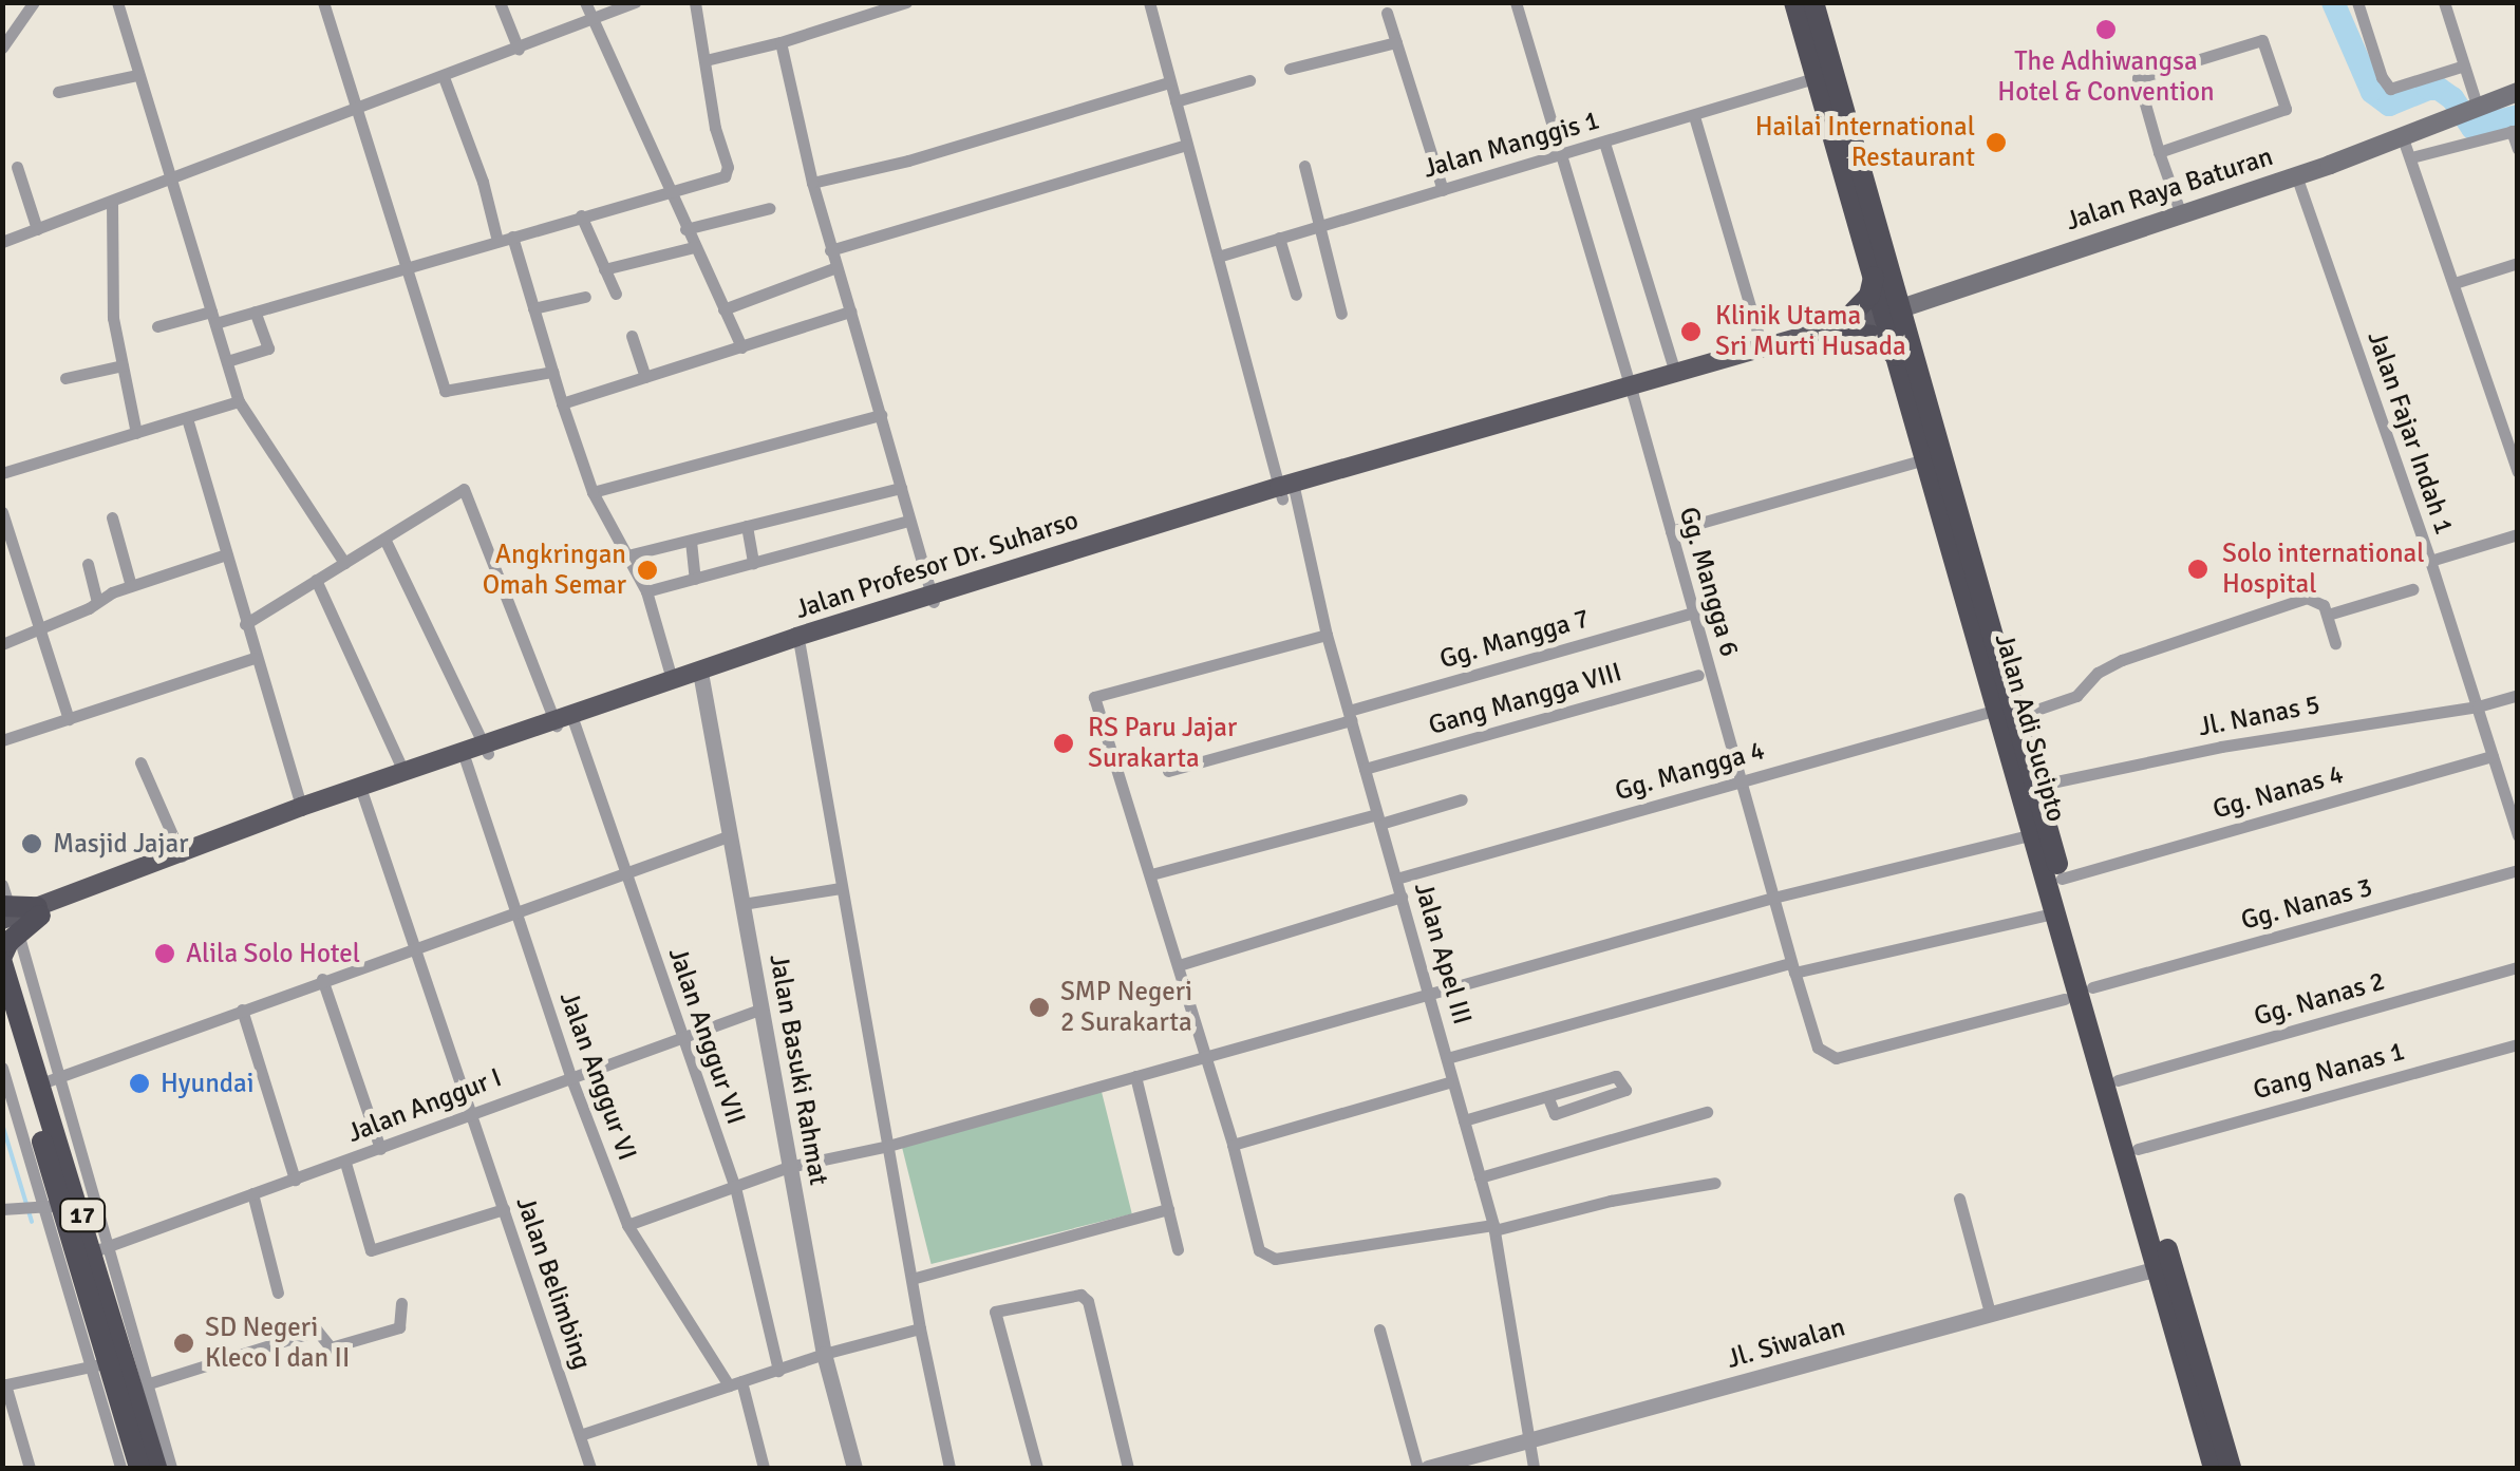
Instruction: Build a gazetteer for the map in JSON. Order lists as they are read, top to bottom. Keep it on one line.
{"streets":{"highway":["Jalan Adi Sucipto","17"],"main road":["Jalan Raya Baturan","Jalan Profesor Dr. Suharso"],"street":["Jalan Manggis 1","Jalan Fajar Indah 1","Gg. Mangga 6","Gg. Mangga 7","Gang Mangga VIII","Jl. Nanas 5","Gg. Mangga 4","Gg. Nanas 4","Gg. Nanas 3","Jalan Apel III","Gg. Nanas 2","Jalan Anggur VII","Jalan Basuki Rahmat","Gang Nanas 1","Jalan Anggur VI","Jalan Anggur I","Jalan Belimbing","Jl. Siwalan"]},"crossings":[["Jalan Manggis 1","Gg. Mangga 6"],["Jalan Manggis 1","Jalan Adi Sucipto"],["Jalan Manggis 1","Jalan Apel III"],["Jalan Raya Baturan","Jalan Fajar Indah 1"],["Jalan Raya Baturan","Jalan Profesor Dr. Suharso"],["Jalan Raya Baturan","Jalan Adi Sucipto"],["Jalan Fajar Indah 1","Jl. Nanas 5"],["Jalan Fajar Indah 1","Gg. Nanas 4"],["Jalan Profesor Dr. Suharso","Gg. Mangga 6"],["Jalan Profesor Dr. Suharso","Jalan Adi Sucipto"],["Jalan Profesor Dr. Suharso","Jalan Apel III"],["Jalan Profesor Dr. Suharso","Jalan Anggur VII"],["Jalan Profesor Dr. Suharso","Jalan Basuki Rahmat"],["Jalan Profesor Dr. Suharso","Jalan Anggur VI"],["Jalan Profesor Dr. Suharso","Jalan Belimbing"],["Gg. Mangga 6","Gg. Mangga 7"],["Gg. Mangga 6","Gg. Mangga 4"],["Gg. Mangga 7","Jalan Apel III"],["Gang Mangga VIII","Jalan Apel III"],["Jl. Nanas 5","Jalan Adi Sucipto"],["Jalan Adi Sucipto","Gg. Mangga 4"],["Jalan Adi Sucipto","Gg. Nanas 4"],["Jalan Adi Sucipto","Gg. Nanas 3"],["Jalan Adi Sucipto","Gg. Nanas 2"],["Jalan Adi Sucipto","Gang Nanas 1"],["Jalan Adi Sucipto","Jl. Siwalan"],["Gg. Mangga 4","Jalan Apel III"],["Jalan Apel III","Jl. Siwalan"],["Jalan Anggur VII","Jalan Anggur I"],["Jalan Basuki Rahmat","Jalan Anggur I"],["Jalan Anggur VI","Jalan Anggur I"],["Jalan Anggur I","17"],["Jalan Anggur I","Jalan Belimbing"]],"places":["The Adhiwangsa Hotel & Convention","Hailai International Restaurant","Klinik Utama Sri Murti Husada","Solo international Hospital","Angkringan Omah Semar","RS Paru Jajar Surakarta","Masjid Jajar","Alila Solo Hotel","SMP Negeri 2 Surakarta","Hyundai","SD Negeri Kleco I dan II"]}
